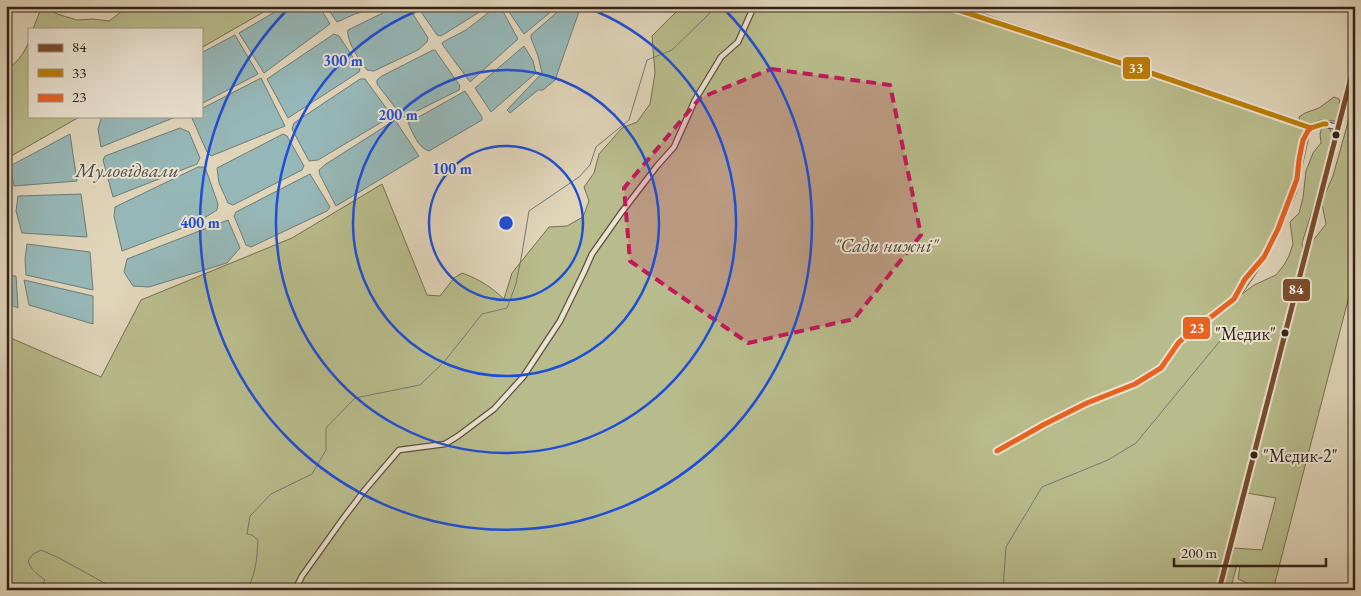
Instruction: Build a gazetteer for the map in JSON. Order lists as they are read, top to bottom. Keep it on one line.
{"water":["Муловідвали"],"parks":["\"Сади нижні\""],"places":["\"Медик\"","\"Медик-2\""],"lines":["transit line 33","transit line 84","transit line 23"],"legend":["84","33","23"],"scale_bar":"200 m","rings":["300 m","200 m","100 m","400 m"]}
